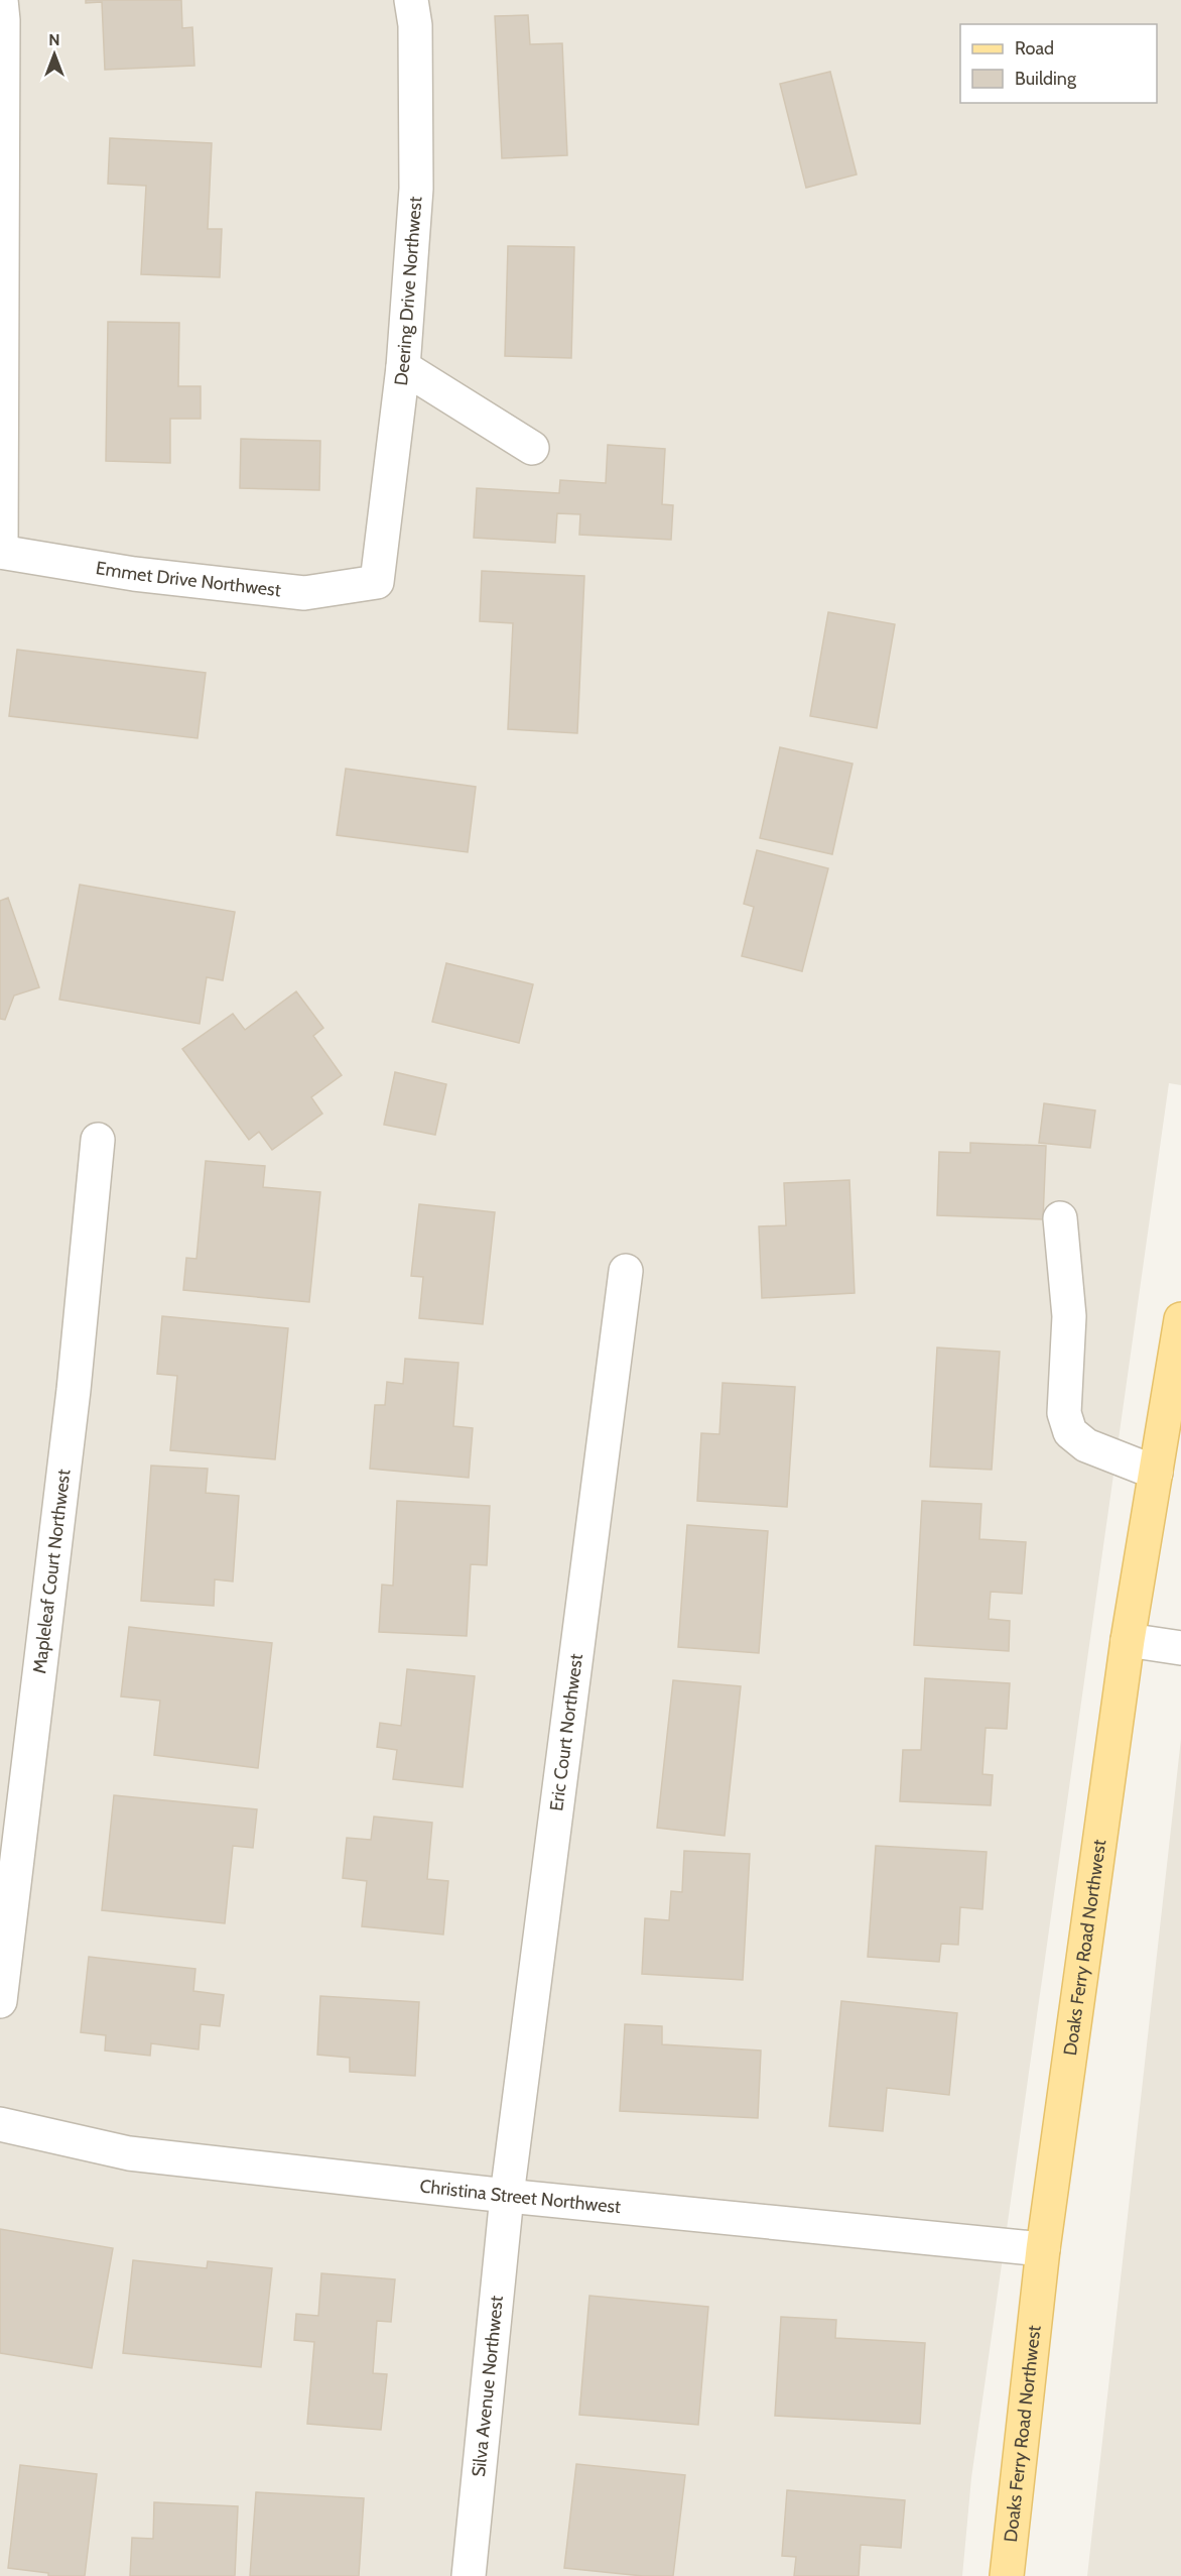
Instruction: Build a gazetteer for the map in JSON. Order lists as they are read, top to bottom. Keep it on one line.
{"streets":{"main road":["Doaks Ferry Road Northwest"],"street":["Deering Drive Northwest","Emmet Drive Northwest","Mapleleaf Court Northwest","Eric Court Northwest","Christina Street Northwest","Silva Avenue Northwest"]},"crossings":[["Deering Drive Northwest","Emmet Drive Northwest"],["Eric Court Northwest","Christina Street Northwest"],["Eric Court Northwest","Silva Avenue Northwest"],["Doaks Ferry Road Northwest","Christina Street Northwest"],["Christina Street Northwest","Silva Avenue Northwest"]],"legend":["Road","Building"],"north":"top"}
